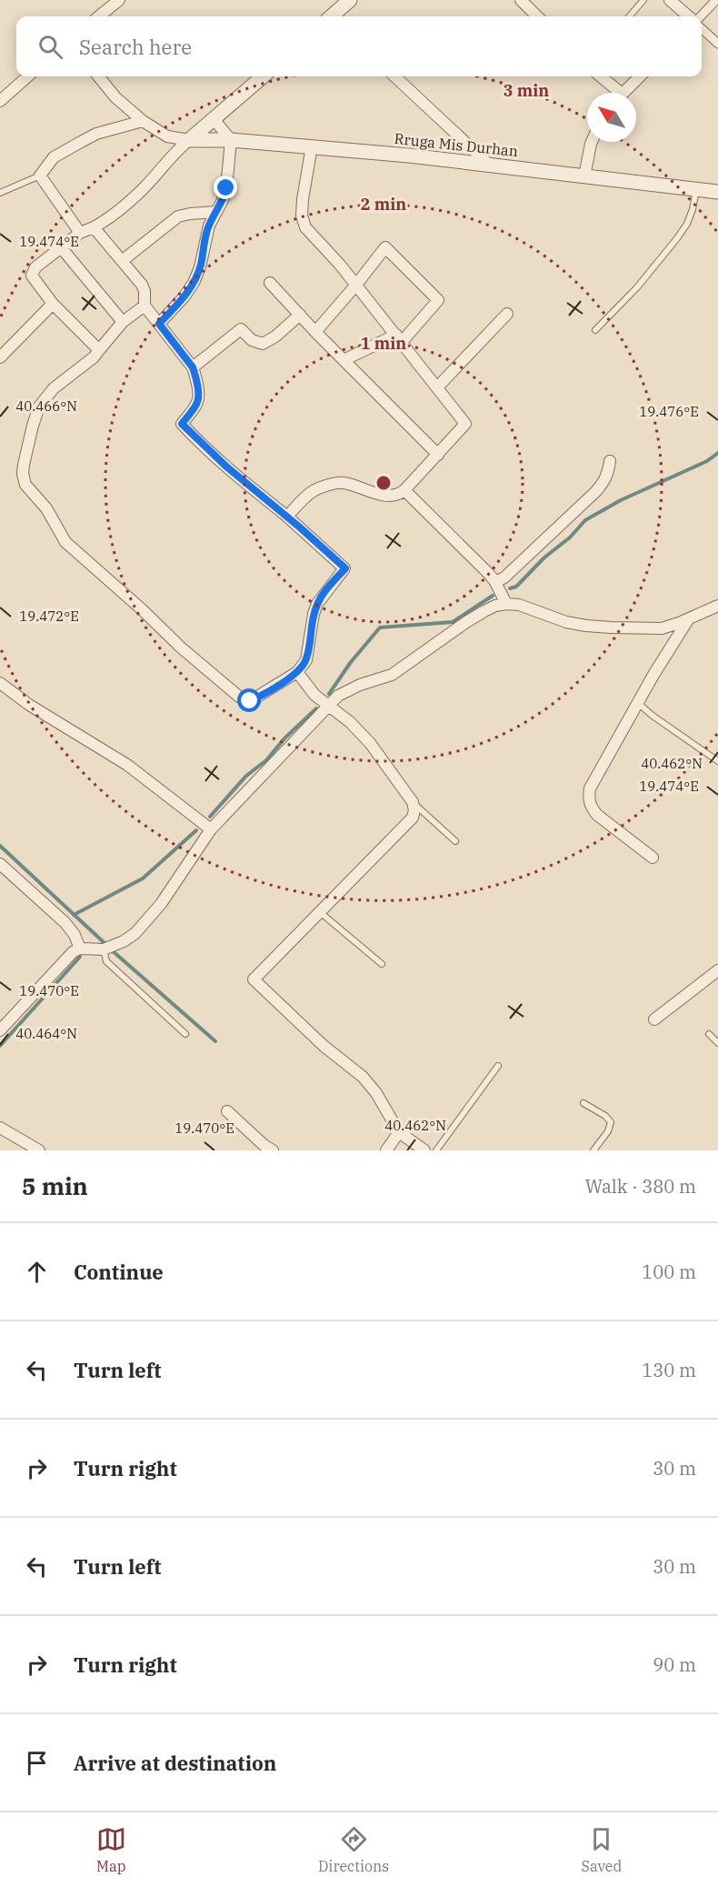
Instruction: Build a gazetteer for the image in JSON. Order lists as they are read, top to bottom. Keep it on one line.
{"streets":{"street":["Rruga Mis Durhan"]},"north":"top left","page":{"search":"Search here","heading":["5 min","Walk · 380 m"],"list":[["Continue","100 m"],["Turn left","130 m"],["Turn right","30 m"],["Turn left","30 m"],["Turn right","90 m"],"Arrive at destination"],"nav":["Map","Directions","Saved"]},"coordinates":["19.474°E","40.466°N","19.476°E","19.472°E","40.462°N","19.470°E","40.464°N"],"rings":["3 min","2 min","1 min"]}
